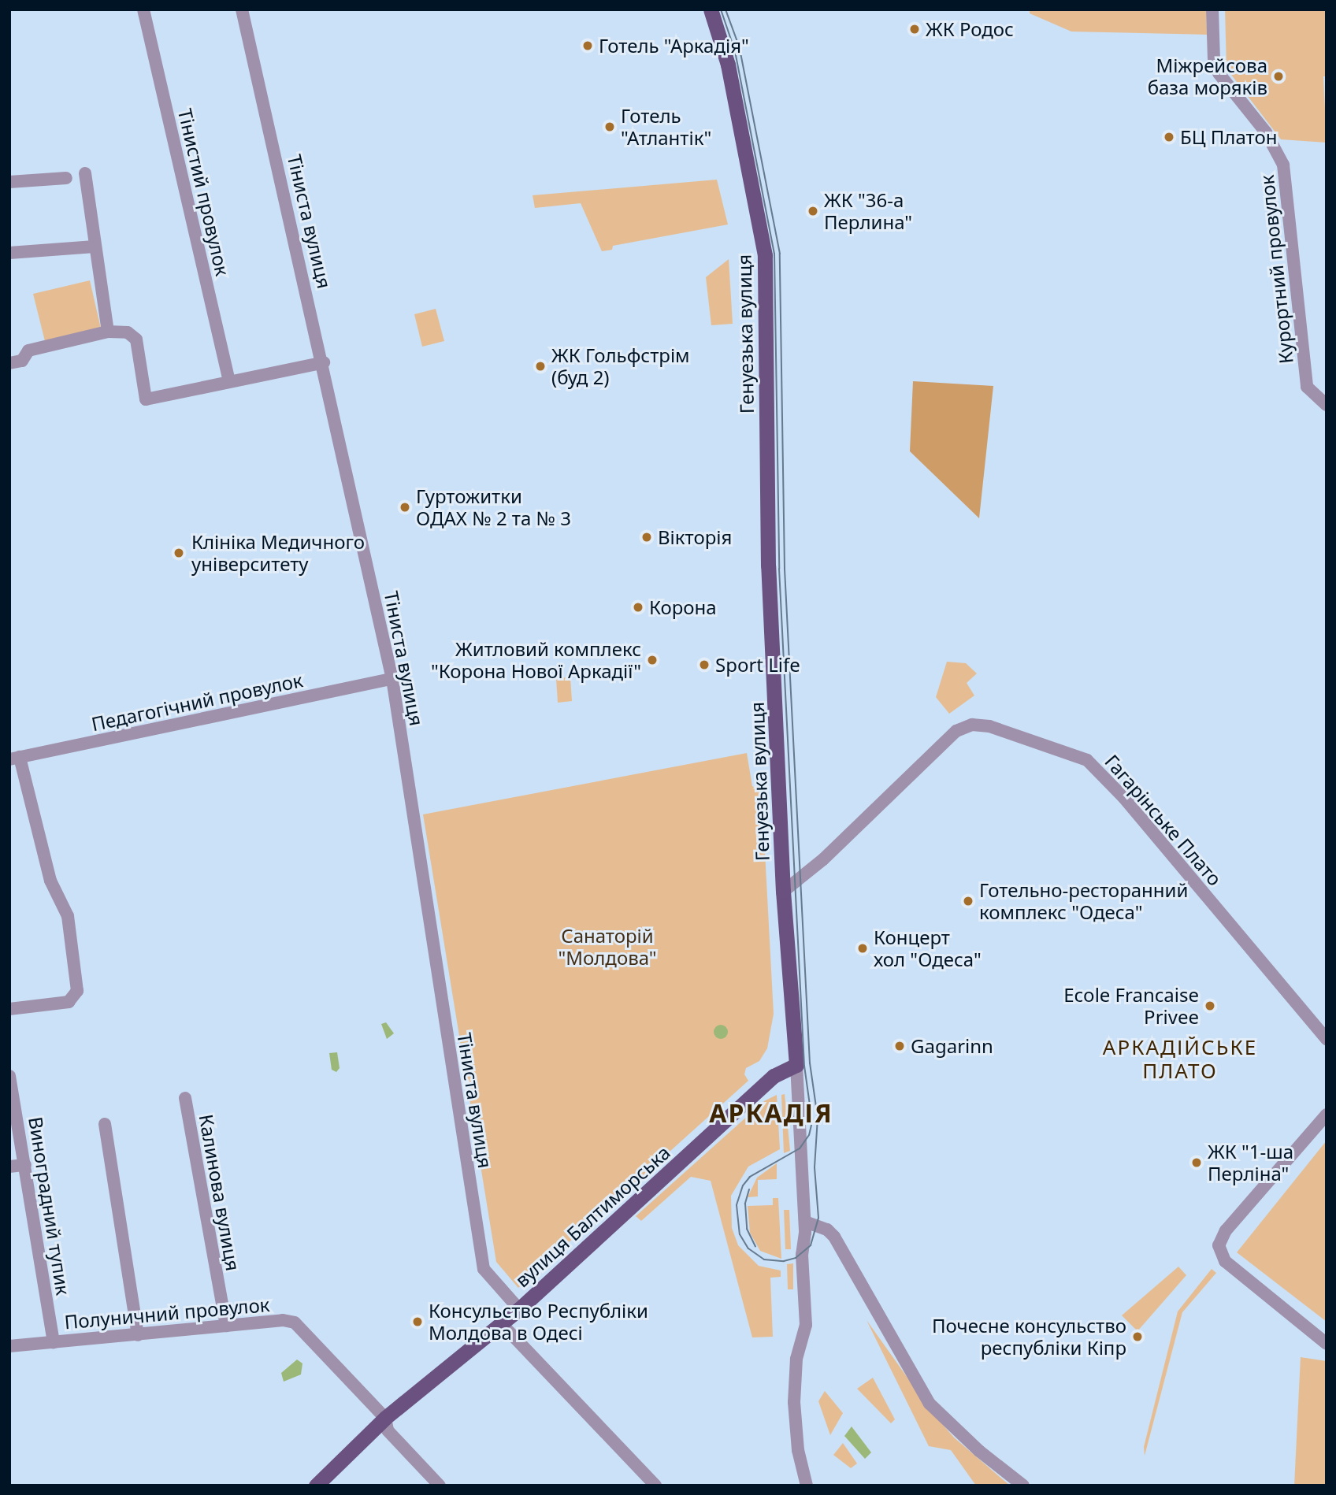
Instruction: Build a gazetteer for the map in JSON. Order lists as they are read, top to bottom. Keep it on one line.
{"streets":{"main road":["Генуезька вулиця","вулиця Балтиморська"],"street":["Тінистий провулок","Тіниста вулиця","Курортний провулок","Педагогічний провулок","Гагарінське Плато","Калинова вулиця","Виноградний тупик","Полуничний провулок"]},"crossings":[["Тіниста вулиця","Педагогічний провулок"],["Тіниста вулиця","вулиця Балтиморська"],["Генуезька вулиця","Гагарінське Плато"],["Генуезька вулиця","вулиця Балтиморська"],["Калинова вулиця","Полуничний провулок"],["Виноградний тупик","Полуничний провулок"],["вулиця Балтиморська","Полуничний провулок"]],"districts":["АРКАДІЙСЬКЕ ПЛАТО","АРКАДІЯ"],"parks":["Санаторій \"Молдова\""],"places":["ЖК Родос","Готель \"Аркадія\"","Міжрейсова база моряків","Готель \"Атлантік\"","БЦ Платон","ЖК \"36-а Перлина\"","ЖК Гольфстрім (буд 2)","Гуртожитки ОДАХ № 2 та № 3","Вікторія","Клініка Медичного університету","Корона","Житловий комплекс \"Корона Нової Аркадії\"","Sport Life","Готельно-ресторанний комплекс \"Одеса\"","Концерт хол \"Одеса\"","Ecole Francaise Privee","Gagarinn","ЖК \"1-ша Перліна\"","Консульство Республіки Молдова в Одесі","Почесне консульство республіки Кіпр"]}
